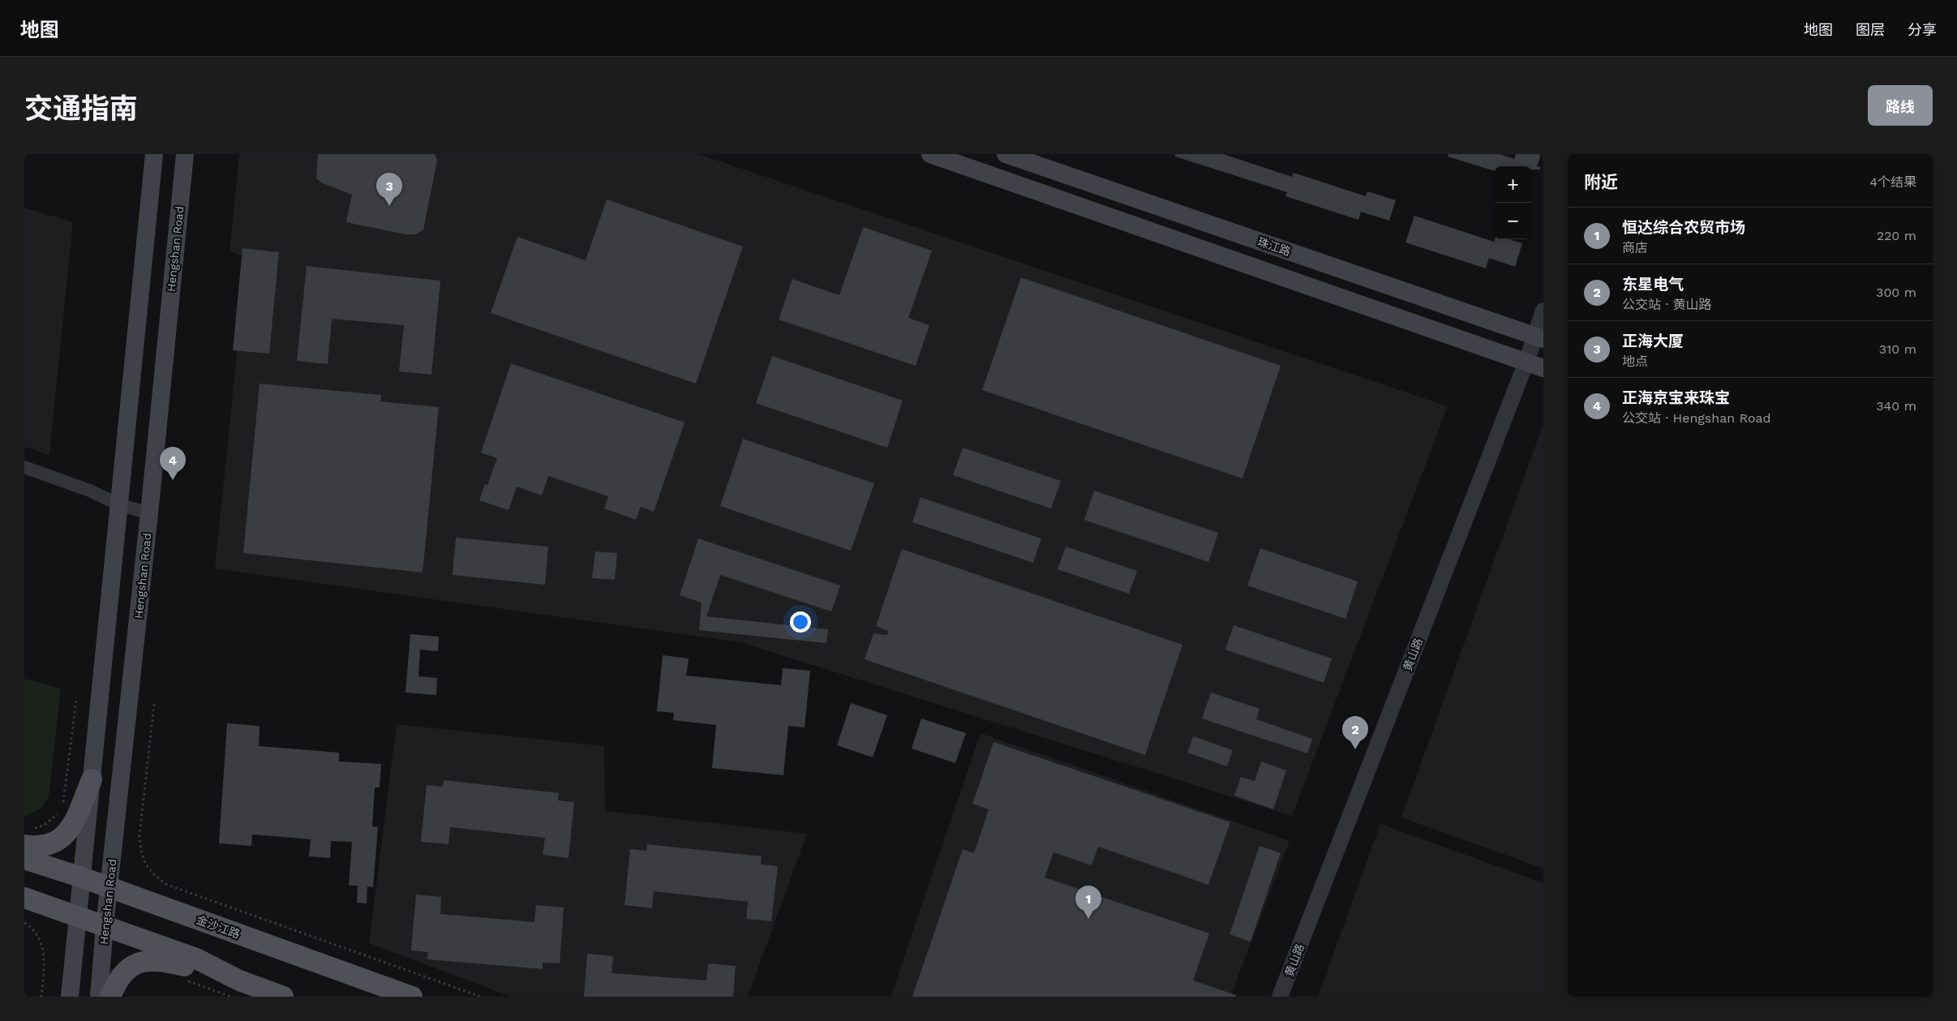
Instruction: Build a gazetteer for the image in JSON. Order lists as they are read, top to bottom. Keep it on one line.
{"streets":{"main road":["珠江路","Hengshan Road","金沙江路"],"street":["黄山路"]},"crossings":[["珠江路","黄山路"],["Hengshan Road","金沙江路"]],"page":{"header":"地图","nav":["地图","图层","分享"],"title":"交通指南","buttons":"路线","heading":["附近","4个结果"],"map_buttons":["+","−"],"pins":["3","4","2","1"],"list":[{"mark":"1","name":"恒达综合农贸市场","note":"商店","value":"220 m"},{"mark":"2","name":"东星电气","note":"公交站 · 黄山路","value":"300 m"},{"mark":"3","name":"正海大厦","note":"地点","value":"310 m"},{"mark":"4","name":"正海京宝来珠宝","note":"公交站 · Hengshan Road","value":"340 m"}]}}
